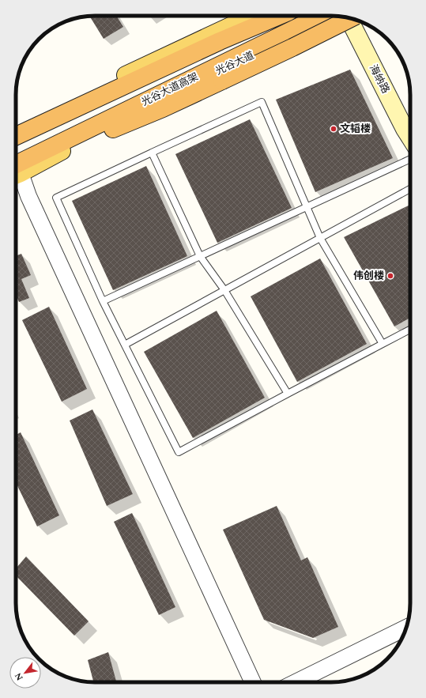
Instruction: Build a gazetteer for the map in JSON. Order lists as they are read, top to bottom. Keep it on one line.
{"streets":{"highway":["光谷大道高架"],"main road":["光谷大道","海纳路"]},"places":["文韬楼","伟创楼"],"north":"bottom left"}
